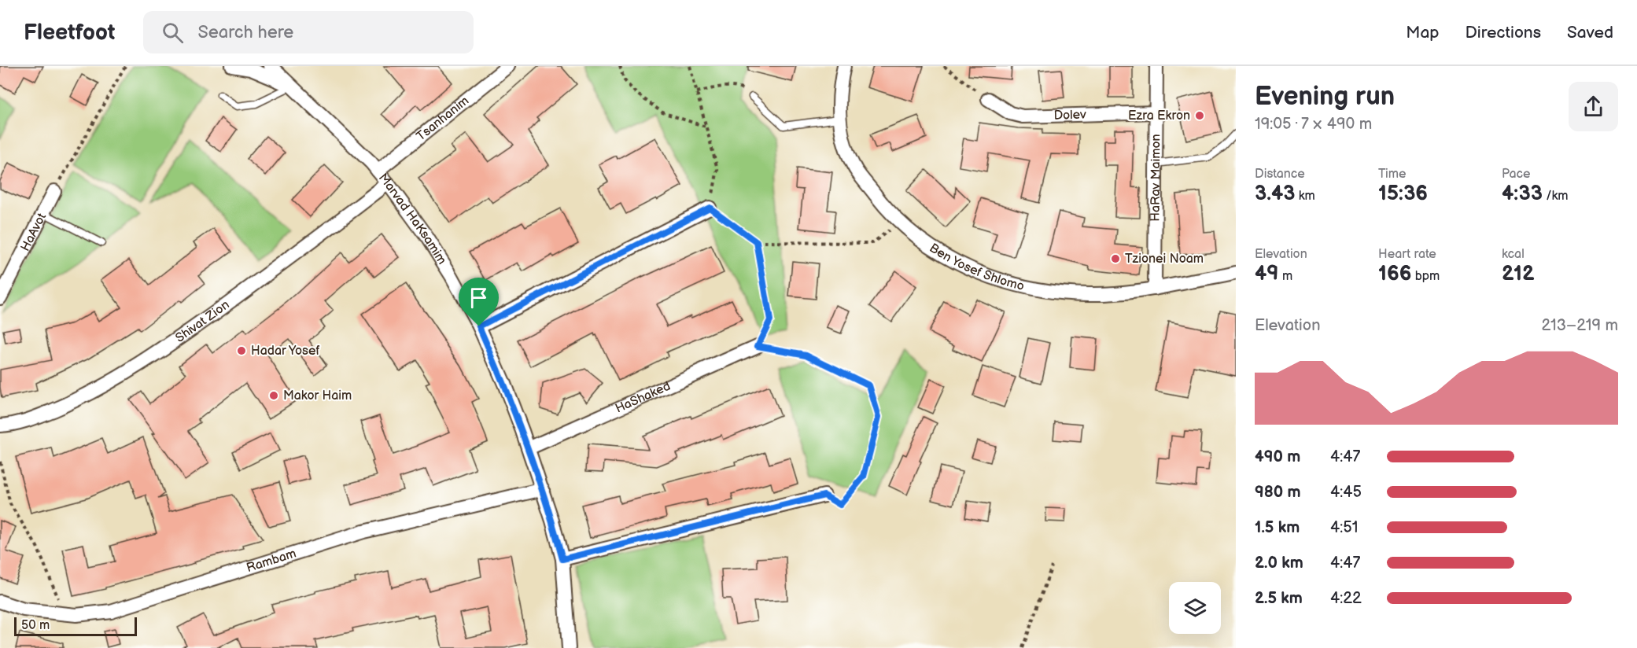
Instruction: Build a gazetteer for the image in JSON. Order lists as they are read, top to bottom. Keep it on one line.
{"streets":{"street":["Dolev","Tsanhanim","HaRav Maimon","Marvad HaKsamim","HaAvot","Ben Yosef Shlomo","Shivat Zion","HaShaked","Rambam"]},"crossings":[["Dolev","HaRav Maimon"],["Tsanhanim","Marvad HaKsamim"],["HaRav Maimon","Ben Yosef Shlomo"],["Marvad HaKsamim","Shivat Zion"],["Marvad HaKsamim","HaShaked"],["Marvad HaKsamim","Rambam"]],"places":["Ezra Ekron","Tzionei Noam","Hadar Yosef","Makor Haim"],"scale_bar":"50 m","page":{"header":"Fleetfoot","search":"Search here","nav":["Map","Directions","Saved"],"heading":["Evening run","19:05 · 7 × 490 m"],"stats":[["Distance","3.43 km"],["Time","15:36"],["Pace","4:33 /km"],["Elevation","49 m"],["Heart rate","166 bpm"],["kcal","212"]],"chart":["Elevation","213–219 m"],"list":[{"name":"490 m","note":"4:47"},{"name":"980 m","note":"4:45"},{"name":"1.5 km","note":"4:51"},{"name":"2.0 km","note":"4:47"},{"name":"2.5 km","note":"4:22"}],"scale":"50 m"}}
